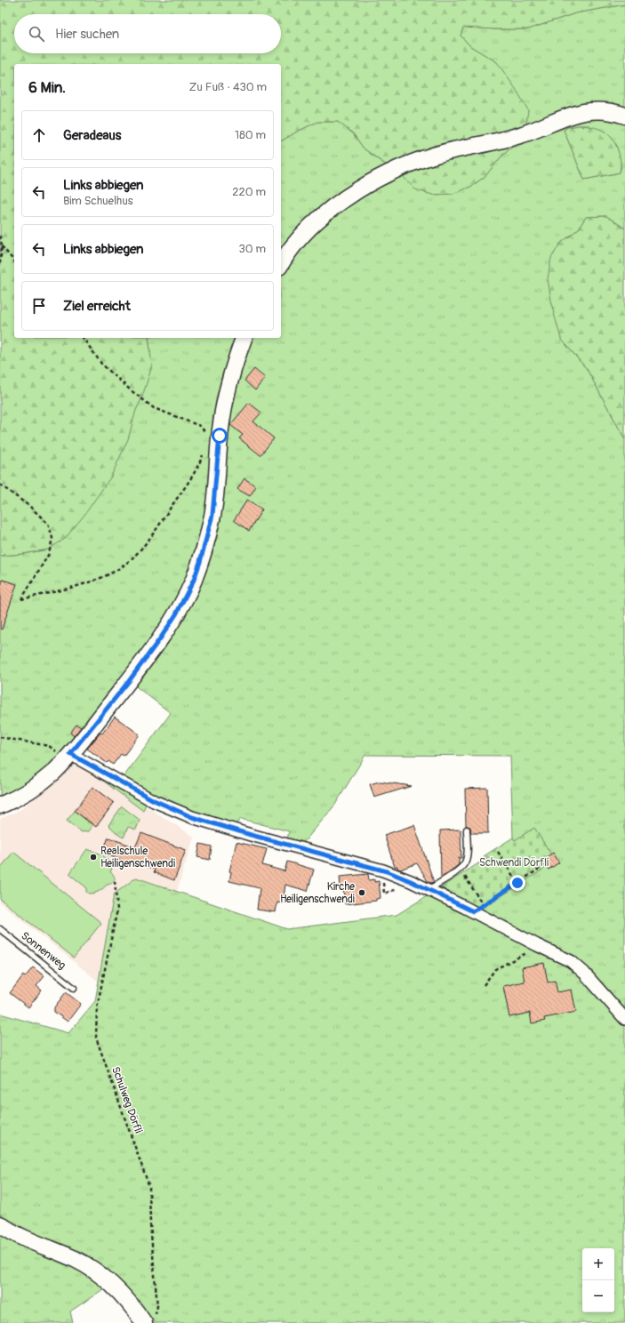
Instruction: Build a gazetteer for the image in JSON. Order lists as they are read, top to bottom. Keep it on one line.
{"streets":{"lane":["Sonnenweg"],"path":["Schulweg Dörfli"]},"parks":["Schwendi Dörfli"],"places":["Realschule Heiligenschwendi","Kirche Heiligenschwendi"],"page":{"search":"Hier suchen","heading":["6 Min.","Zu Fuß · 430 m"],"list":[["Geradeaus","180 m"],["Links abbiegen","Bim Schuelhus","220 m"],["Links abbiegen","30 m"],"Ziel erreicht"],"map_buttons":["+","−"]}}
